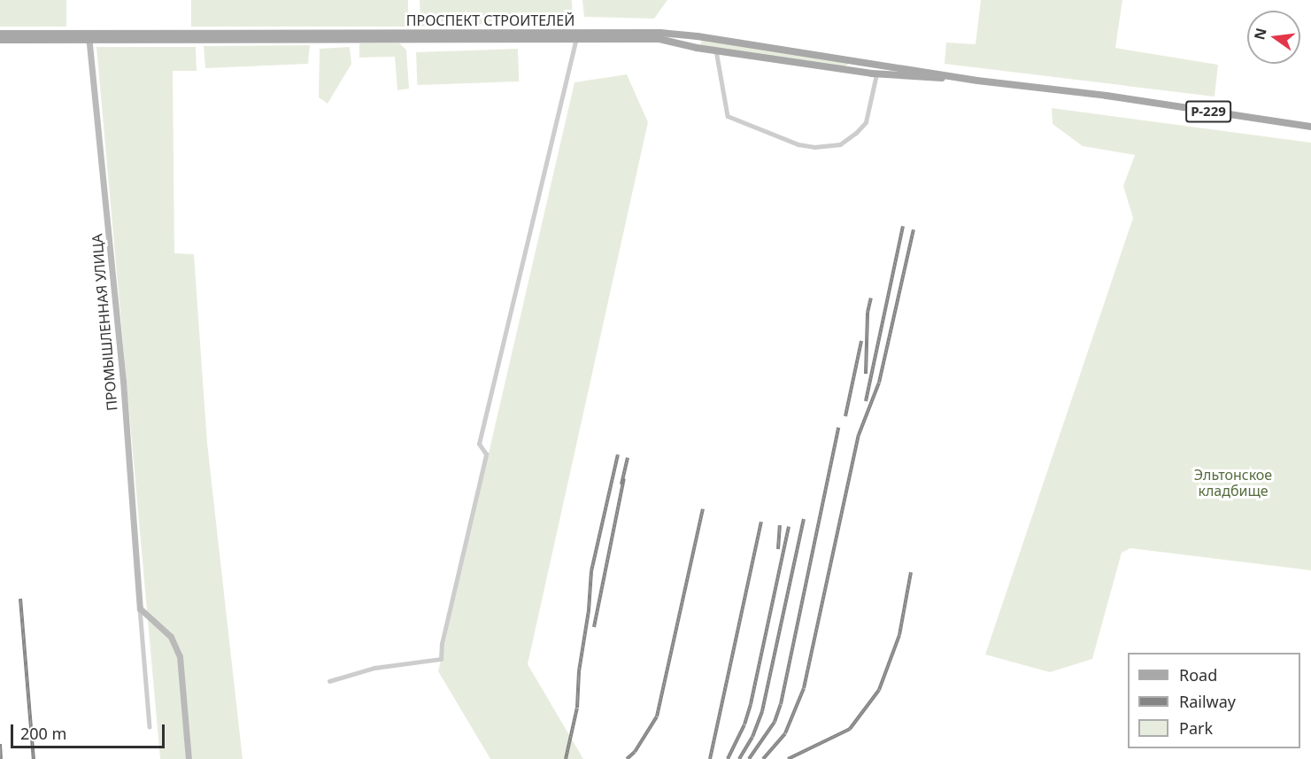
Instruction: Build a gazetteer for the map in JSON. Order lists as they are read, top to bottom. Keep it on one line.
{"streets":{"main road":["ПРОСПЕКТ СТРОИТЕЛЕЙ","Р-229"],"street":["ПРОМЫШЛЕННАЯ УЛИЦА"]},"crossings":[["ПРОСПЕКТ СТРОИТЕЛЕЙ","ПРОМЫШЛЕННАЯ УЛИЦА"]],"parks":["Эльтонское кладбище"],"legend":["Road","Railway","Park"],"scale_bar":"200 m","north":"left"}
